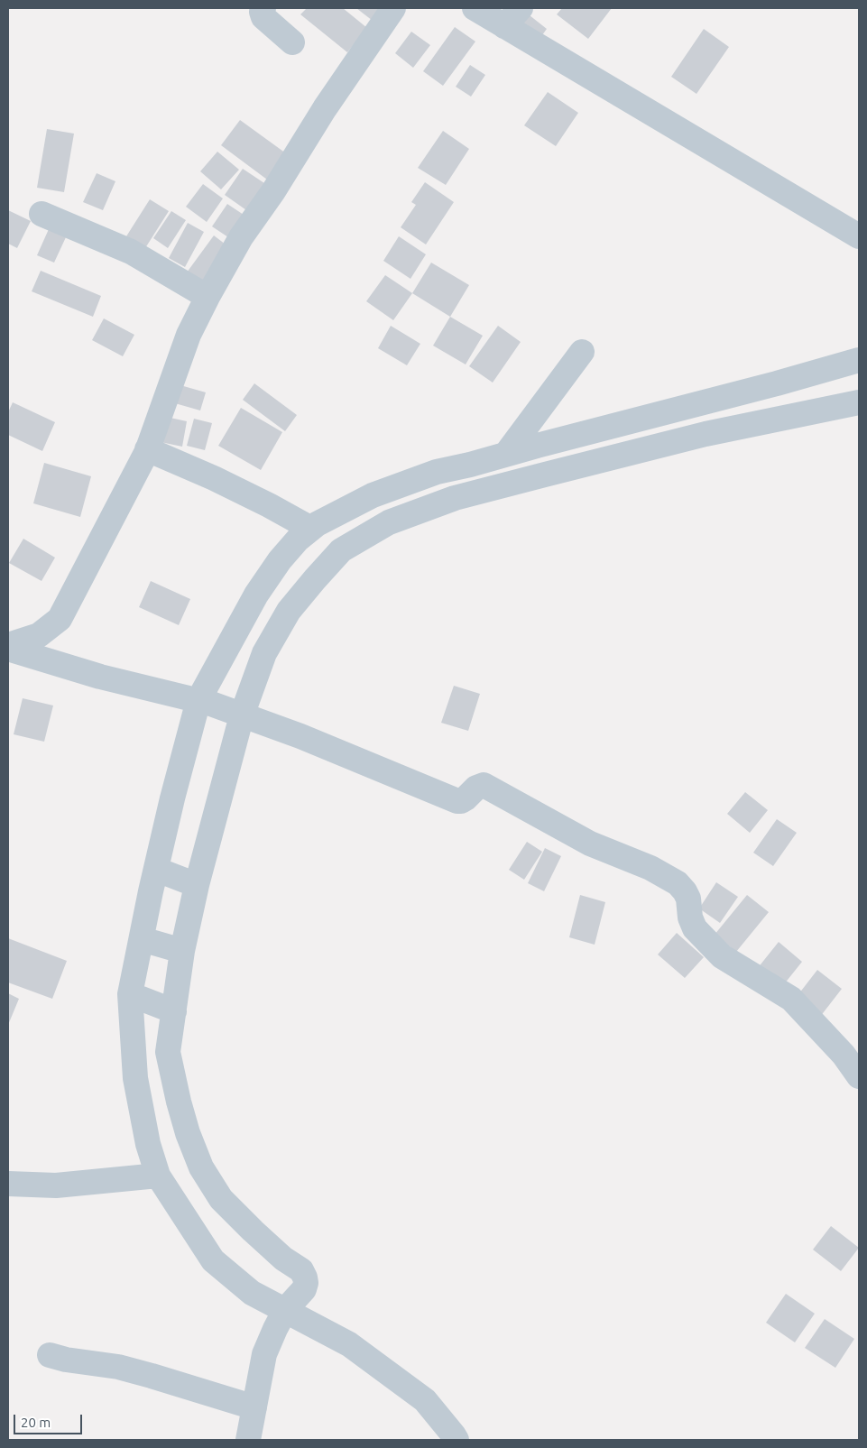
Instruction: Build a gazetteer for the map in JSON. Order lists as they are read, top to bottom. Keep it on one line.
{"scale_bar":"20 m"}
